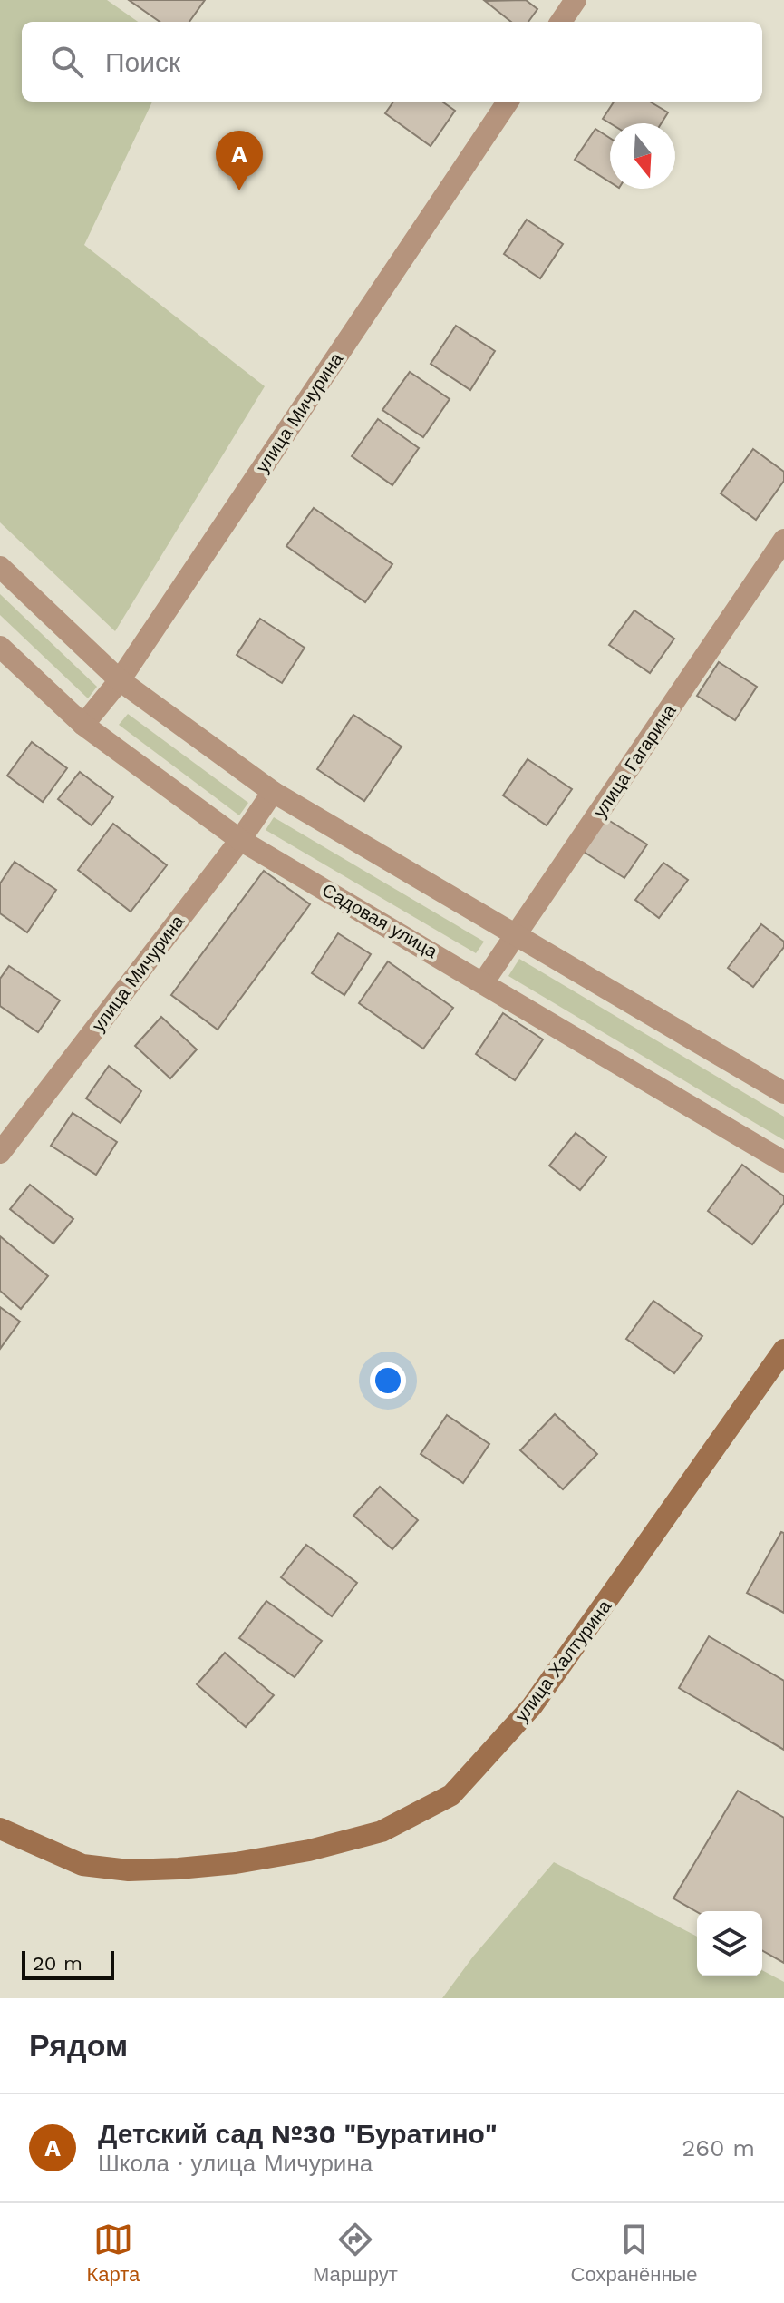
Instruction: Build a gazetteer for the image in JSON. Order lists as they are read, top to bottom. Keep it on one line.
{"streets":{"main road":["улица Халтурина"],"street":["улица Мичурина","улица Гагарина","Садовая улица"]},"crossings":[["улица Мичурина","Садовая улица"],["улица Гагарина","Садовая улица"]],"scale_bar":"20 m","north":"bottom","page":{"search":"Поиск","pins":"A","scale":"20 m","heading":"Рядом","list":[{"mark":"A","name":"Детский сад №30 \"Буратино\"","note":"Школа · улица Мичурина","value":"260 m"}],"nav":["Карта","Маршрут","Сохранённые"]}}
